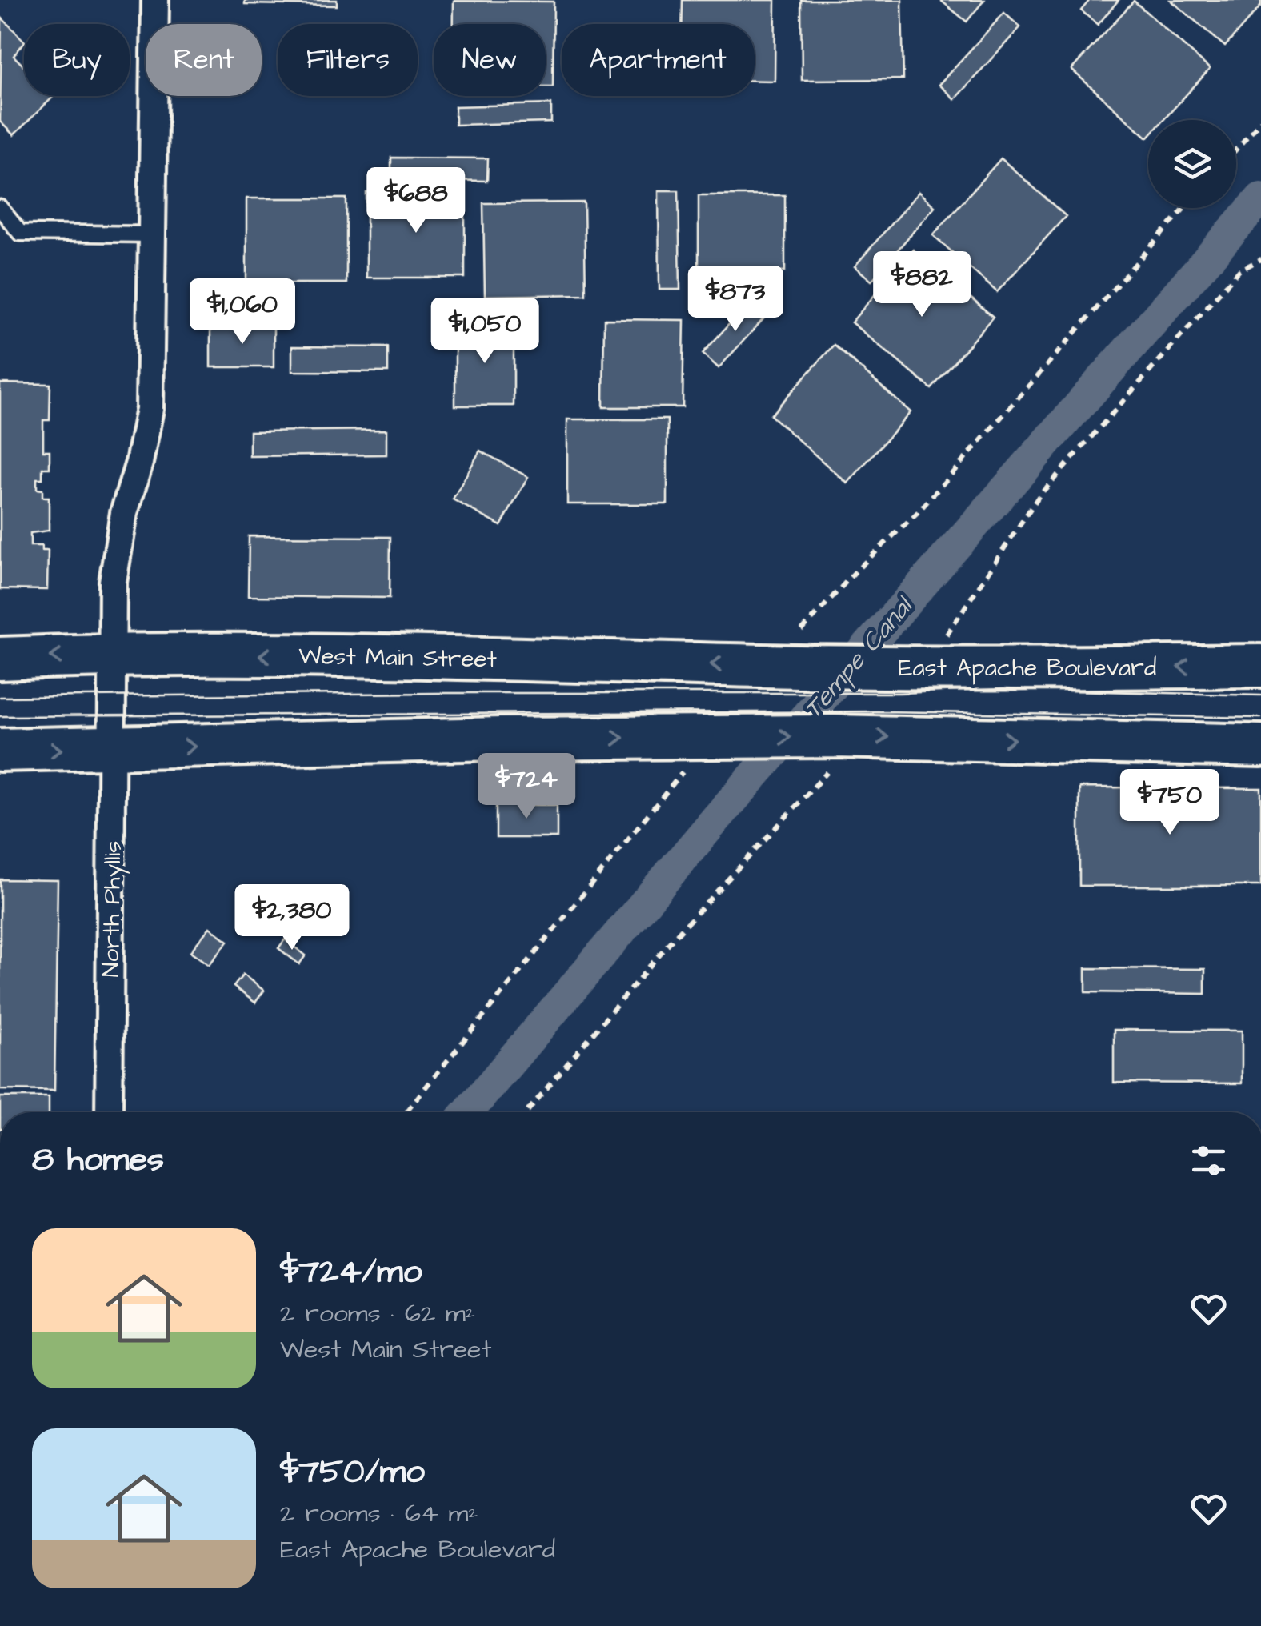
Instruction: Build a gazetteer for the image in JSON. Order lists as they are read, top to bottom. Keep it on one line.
{"streets":{"main road":["West Main Street","East Apache Boulevard"],"street":["North Phyllis"]},"crossings":[["West Main Street","East Apache Boulevard"],["West Main Street","North Phyllis"]],"water":["Tempe Canal"],"page":{"chip":["Buy","Rent","Filters","New","Apartment"],"price":["$688","$882","$873","$1,060","$1,050","$724","$750","$2,380"],"heading":"8 homes","list":[{"name":"$724/mo","note":"2 rooms · 62 m² · West Main Street"},{"name":"$750/mo","note":"2 rooms · 64 m² · East Apache Boulevard"}]}}
